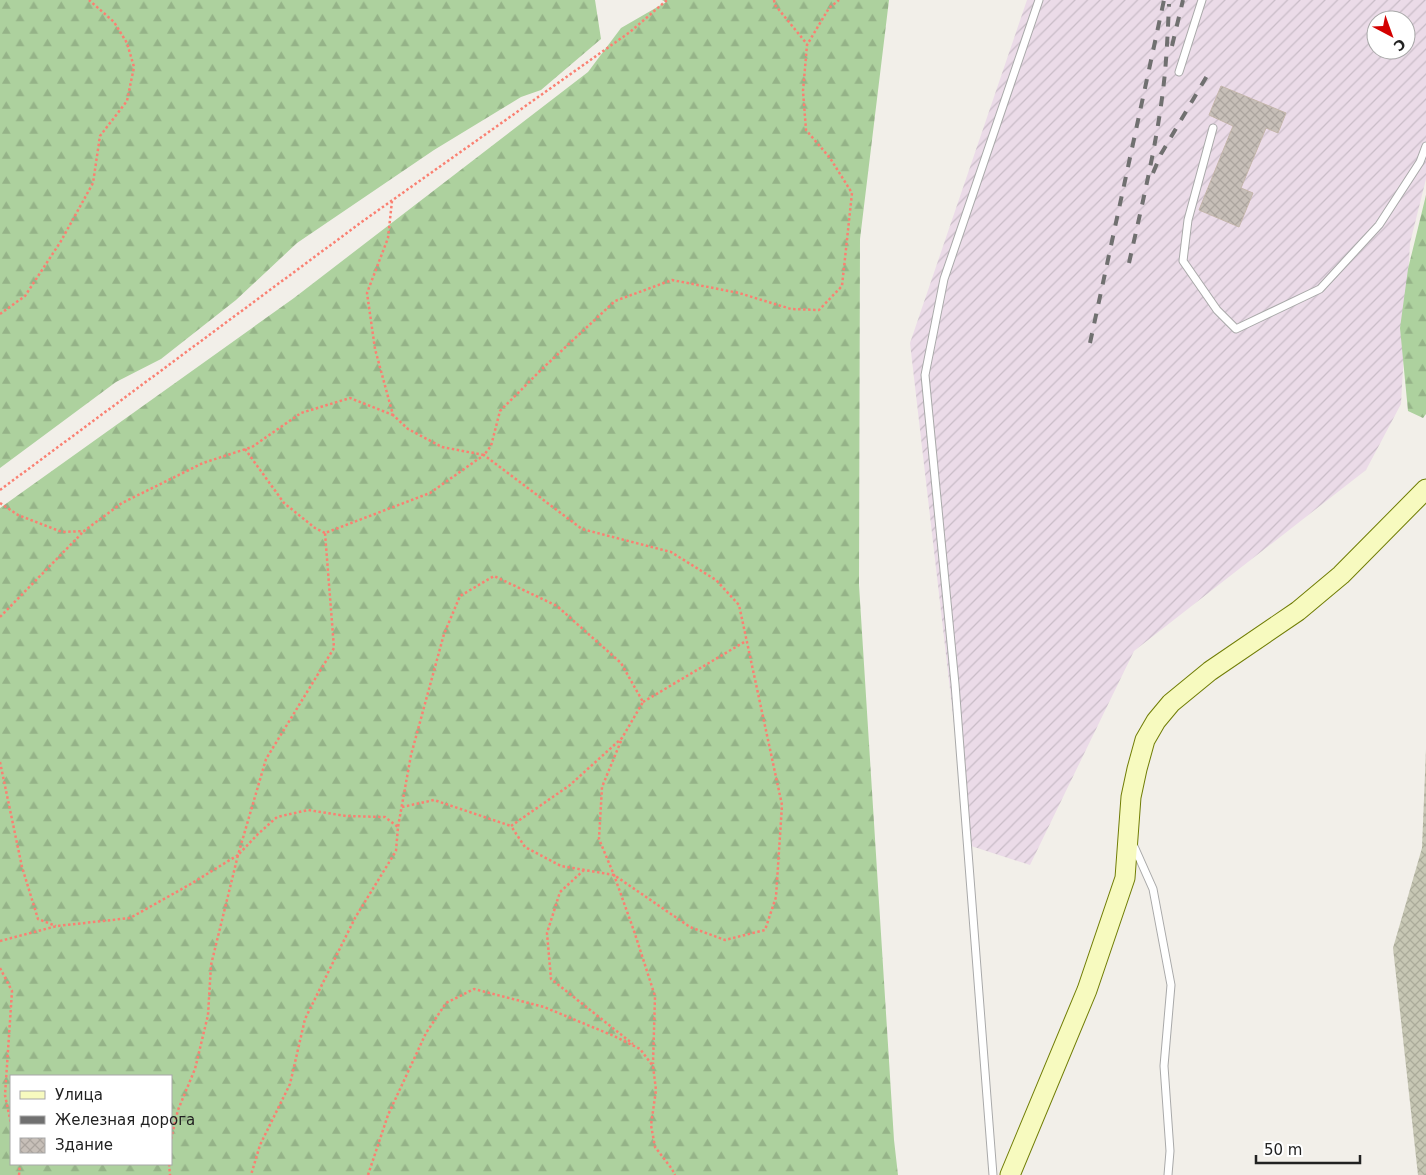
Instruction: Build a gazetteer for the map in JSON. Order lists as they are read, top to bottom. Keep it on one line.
{"legend":["Улица","Железная дорога","Здание"],"scale_bar":"50 m","north":"bottom right"}
